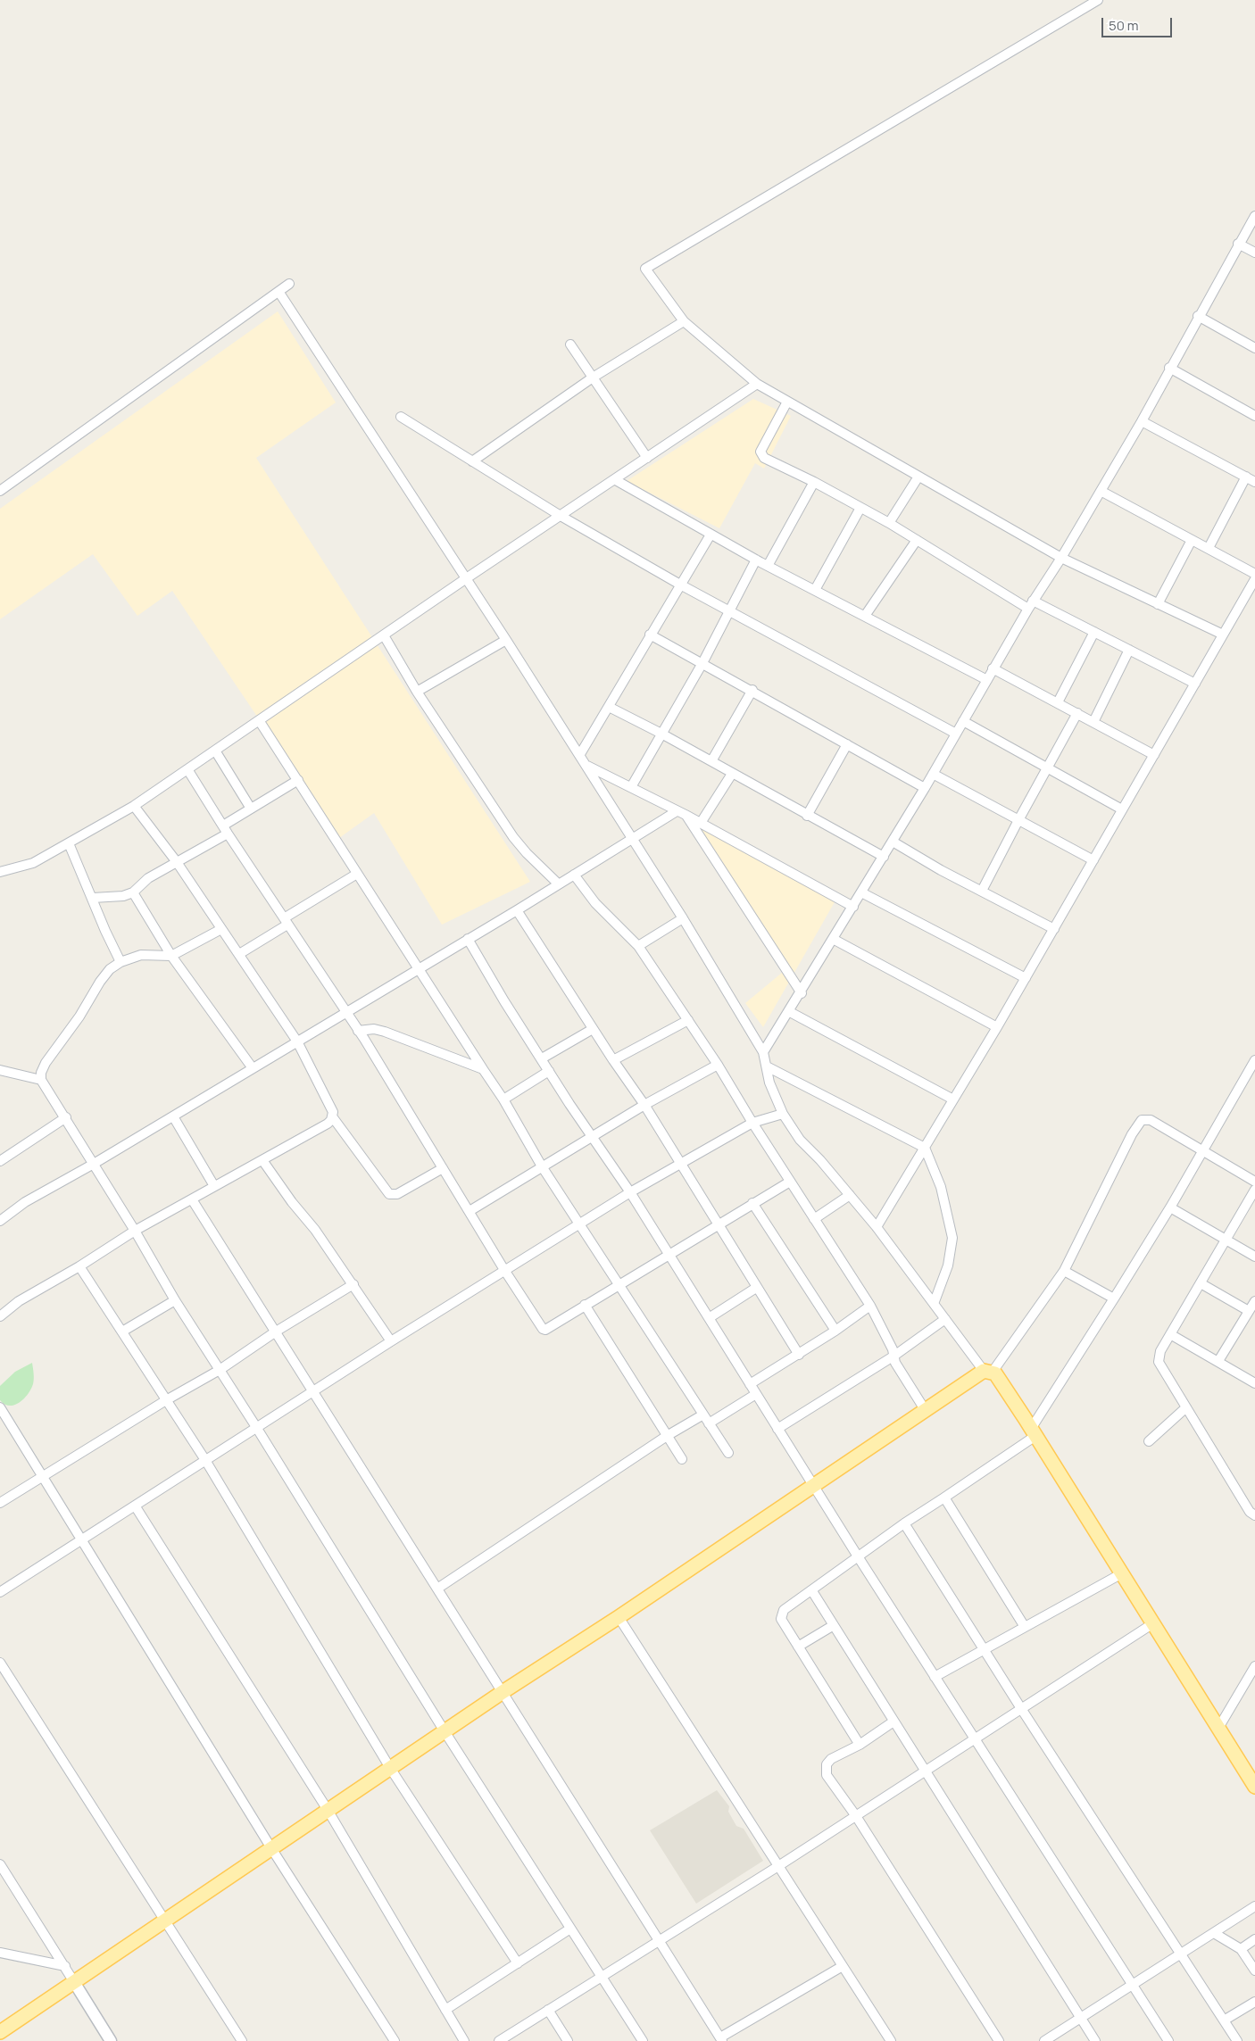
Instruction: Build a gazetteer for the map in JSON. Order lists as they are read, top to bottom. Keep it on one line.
{"scale_bar":"50 m"}
